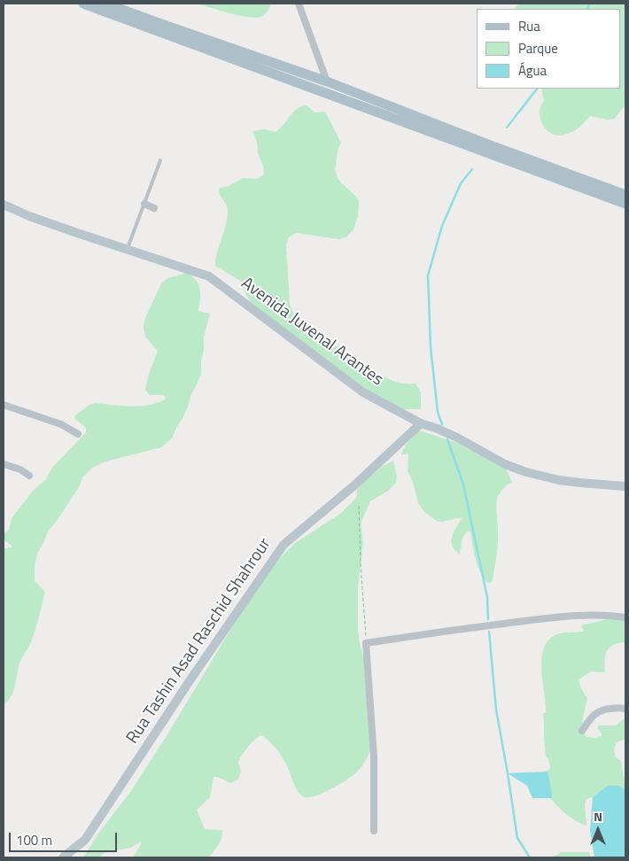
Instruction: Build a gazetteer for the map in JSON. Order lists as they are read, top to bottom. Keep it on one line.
{"streets":{"street":["Avenida Juvenal Arantes","Rua Tashin Asad Raschid Shahrour"]},"crossings":[["Avenida Juvenal Arantes","Rua Tashin Asad Raschid Shahrour"]],"legend":["Rua","Parque","Água"],"scale_bar":"100 m","north":"top"}
